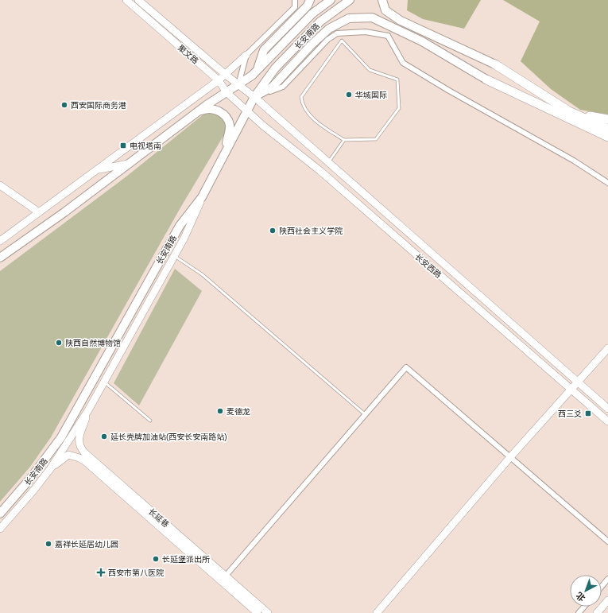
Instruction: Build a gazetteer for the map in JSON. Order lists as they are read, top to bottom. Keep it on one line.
{"streets":{"main road":["长安南路","聚文路","长安西路","长延巷"]},"crossings":[["长安南路","聚文路"],["长安南路","长安西路"],["聚文路","长安西路"]],"places":{"other":["华城国际","西安国际商务港","陕西社会主义学院","陕西自然博物馆","麦德龙","延长壳牌加油站(西安长安南路站)","嘉祥长延居幼儿园","长延堡派出所"],"transit":["电视塔南","西三爻"],"health":["西安市第八医院"]},"north":"bottom left"}
